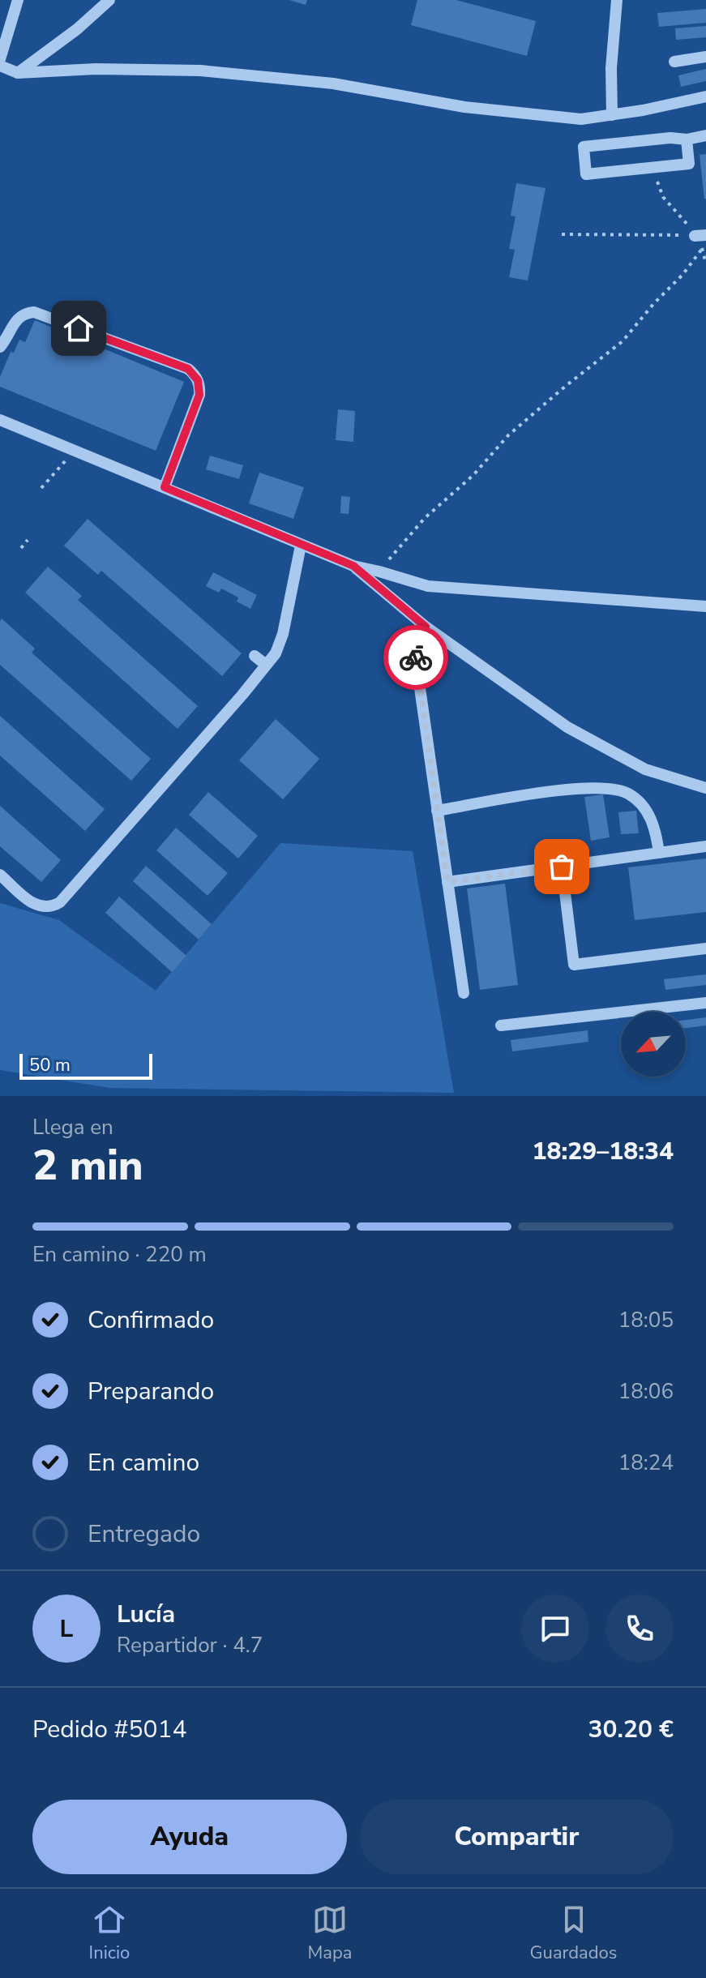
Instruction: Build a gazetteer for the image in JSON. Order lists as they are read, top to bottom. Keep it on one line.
{"scale_bar":"50 m","north":"bottom left","page":{"scale":"50 m","heading":["2 min","Llega en","18:29–18:34"],"panel":["Lucía","Repartidor · 4.7","Pedido #5014","30.20 €"],"bar":"En camino · 220 m","list":[["Confirmado","18:05"],["Preparando","18:06"],["En camino","18:24"],"Entregado"],"round":"L","buttons":["Ayuda","Compartir"],"tabs":["Inicio","Mapa","Guardados"]}}
